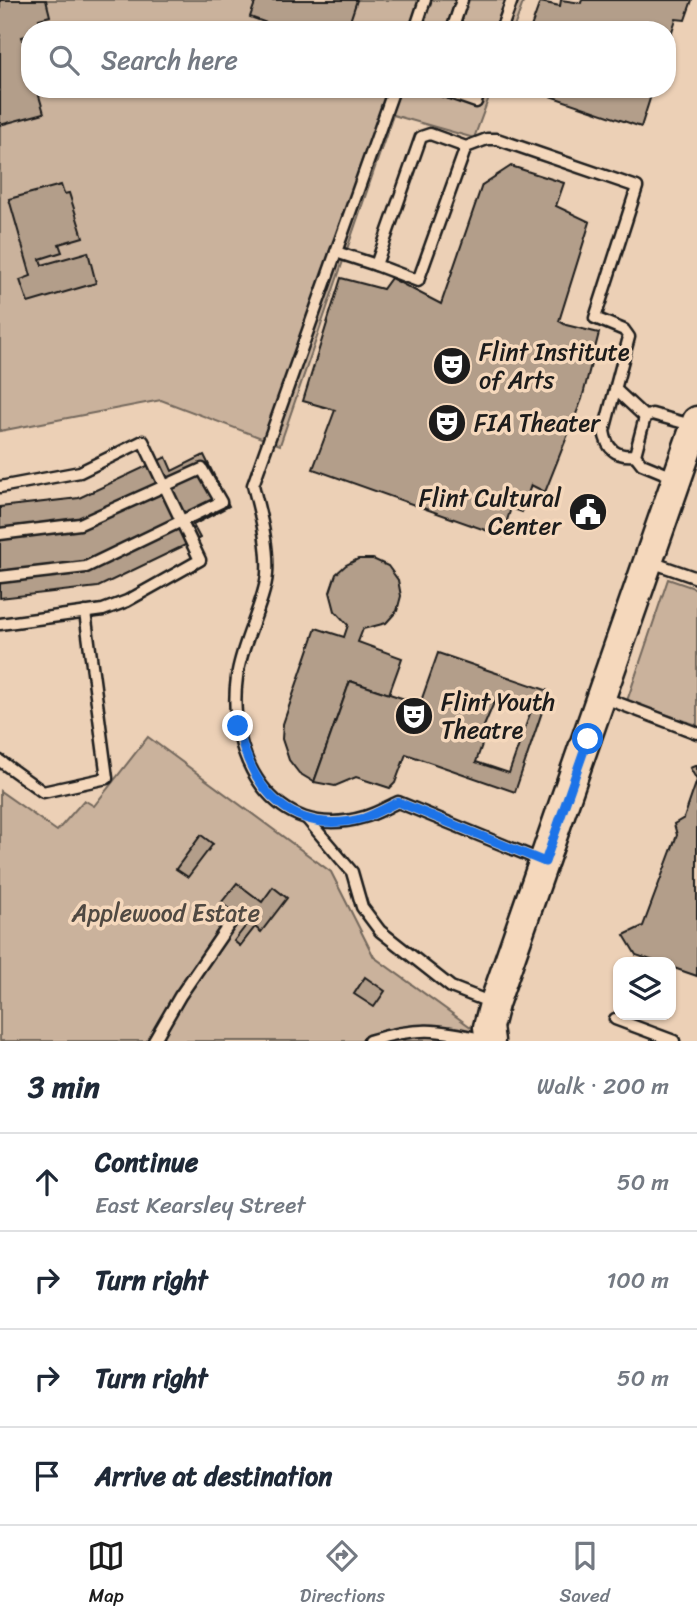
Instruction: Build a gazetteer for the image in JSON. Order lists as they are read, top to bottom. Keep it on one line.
{"parks":["Applewood Estate"],"places":{"theatre":["Flint Institute of Arts","FIA Theater","Flint Youth Theatre"],"public building":["Flint Cultural Center"]},"page":{"search":"Search here","heading":["3 min","Walk · 200 m"],"list":[["Continue","East Kearsley Street","50 m"],["Turn right","100 m"],["Turn right","50 m"],"Arrive at destination"],"nav":["Map","Directions","Saved"]}}
